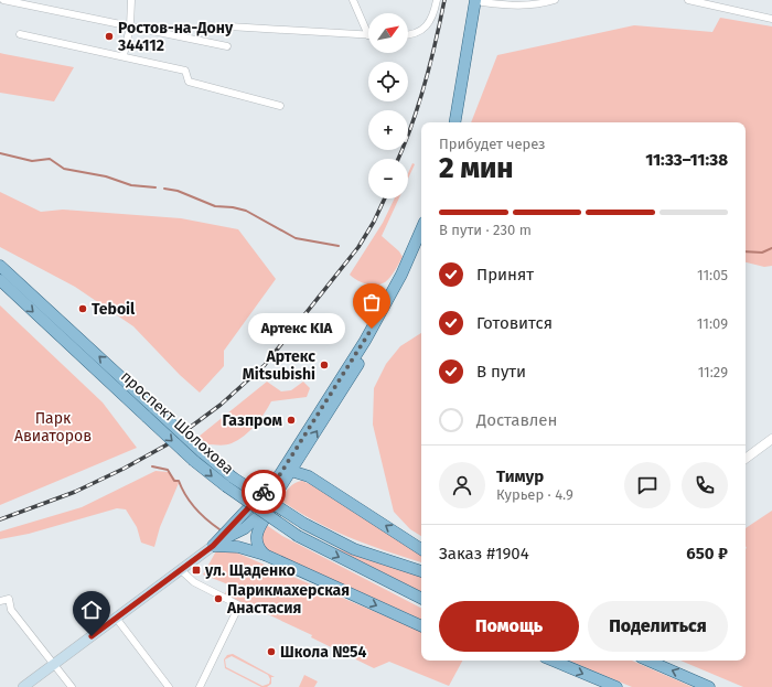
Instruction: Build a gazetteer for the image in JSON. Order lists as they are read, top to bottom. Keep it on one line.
{"streets":{"main road":["проспект Шолохова"]},"parks":["Парк Авиаторов"],"places":{"other":["Ростов-на-Дону 344112","Teboil","Артекс KIA","Артекс Mitsubishi","Газпром","Парикмахерская Анастасия","Школа №54"],"transit":["ул. Щаденко"]},"north":"top right","page":{"map_buttons":["+","−"],"heading":["2 мин","Прибудет через","11:33–11:38"],"panel":["Тимур","Курьер · 4.9","Заказ #1904","650 ₽"],"bar":"В пути · 230 m","list":[["Принят","11:05"],["Готовится","11:09"],["В пути","11:29"],"Доставлен"],"bubble":"Артекс KIA","buttons":["Помощь","Поделиться"]}}
